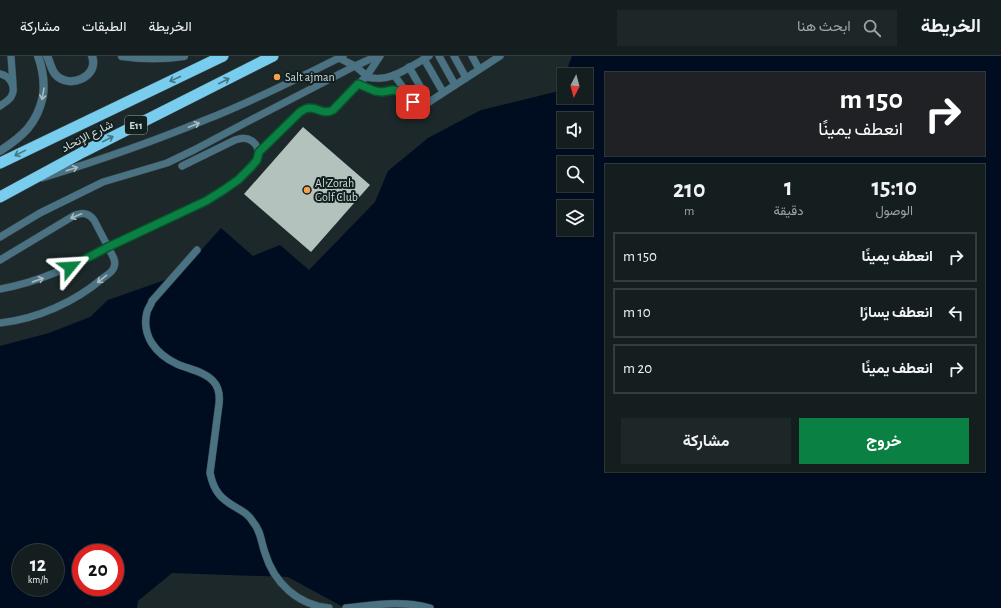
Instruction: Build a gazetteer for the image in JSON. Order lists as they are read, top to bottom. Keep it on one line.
{"streets":{"highway":["E11","شارع الإتحاد"]},"places":["Salt ajman","Al Zorah Golf Club"],"north":"bottom","page":{"header":"الخريطة","search":"ابحث هنا","nav":["الخريطة","الطبقات","مشاركة"],"turn":["150 m","انعطف يمينًا"],"eta":["15:10","الوصول","1","دقيقة","210","m"],"list":[{"name":"انعطف يمينًا","value":"150 m"},{"name":"انعطف يسارًا","value":"10 m"},{"name":"انعطف يمينًا","value":"20 m"}],"buttons":["خروج","مشاركة"],"speed":"12 km/h","limit":"20"}}
